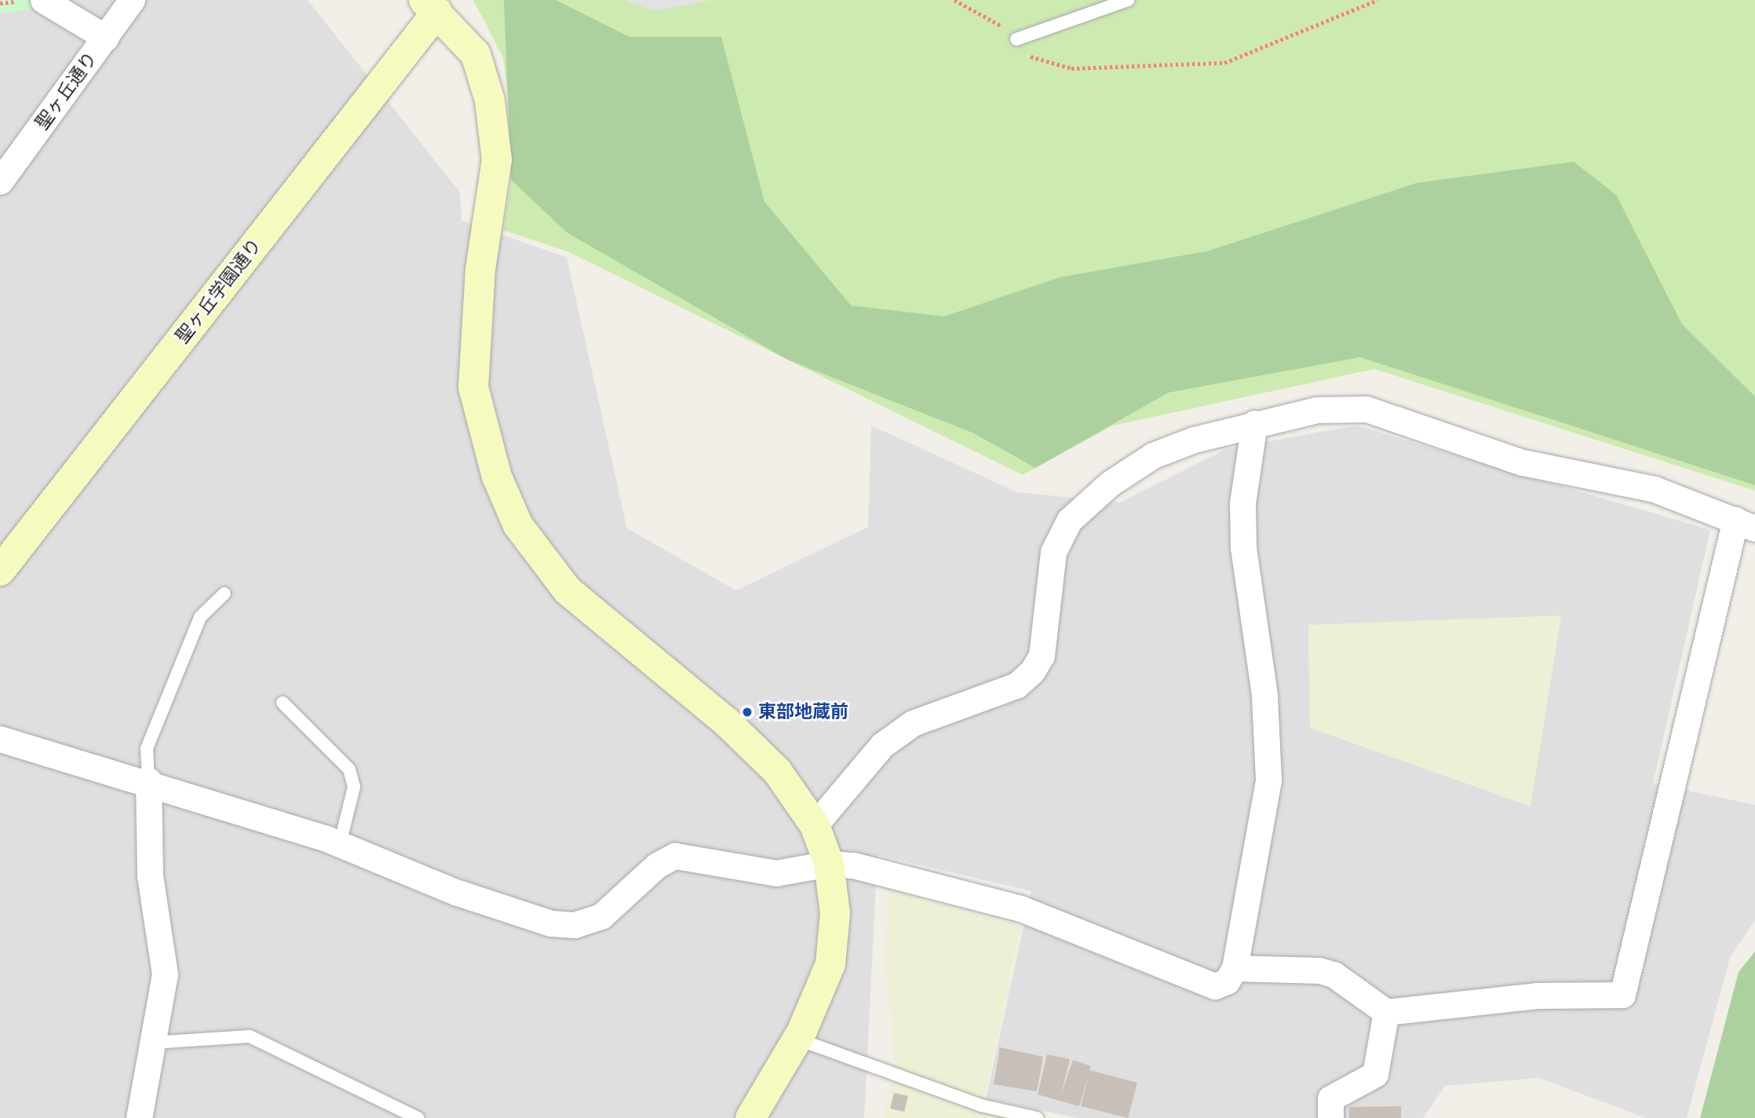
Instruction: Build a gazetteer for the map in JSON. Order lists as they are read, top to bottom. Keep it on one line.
{"streets":{"main road":["聖ヶ丘学園通り"],"street":["聖ヶ丘通り"]},"places":["東部地蔵前"]}
